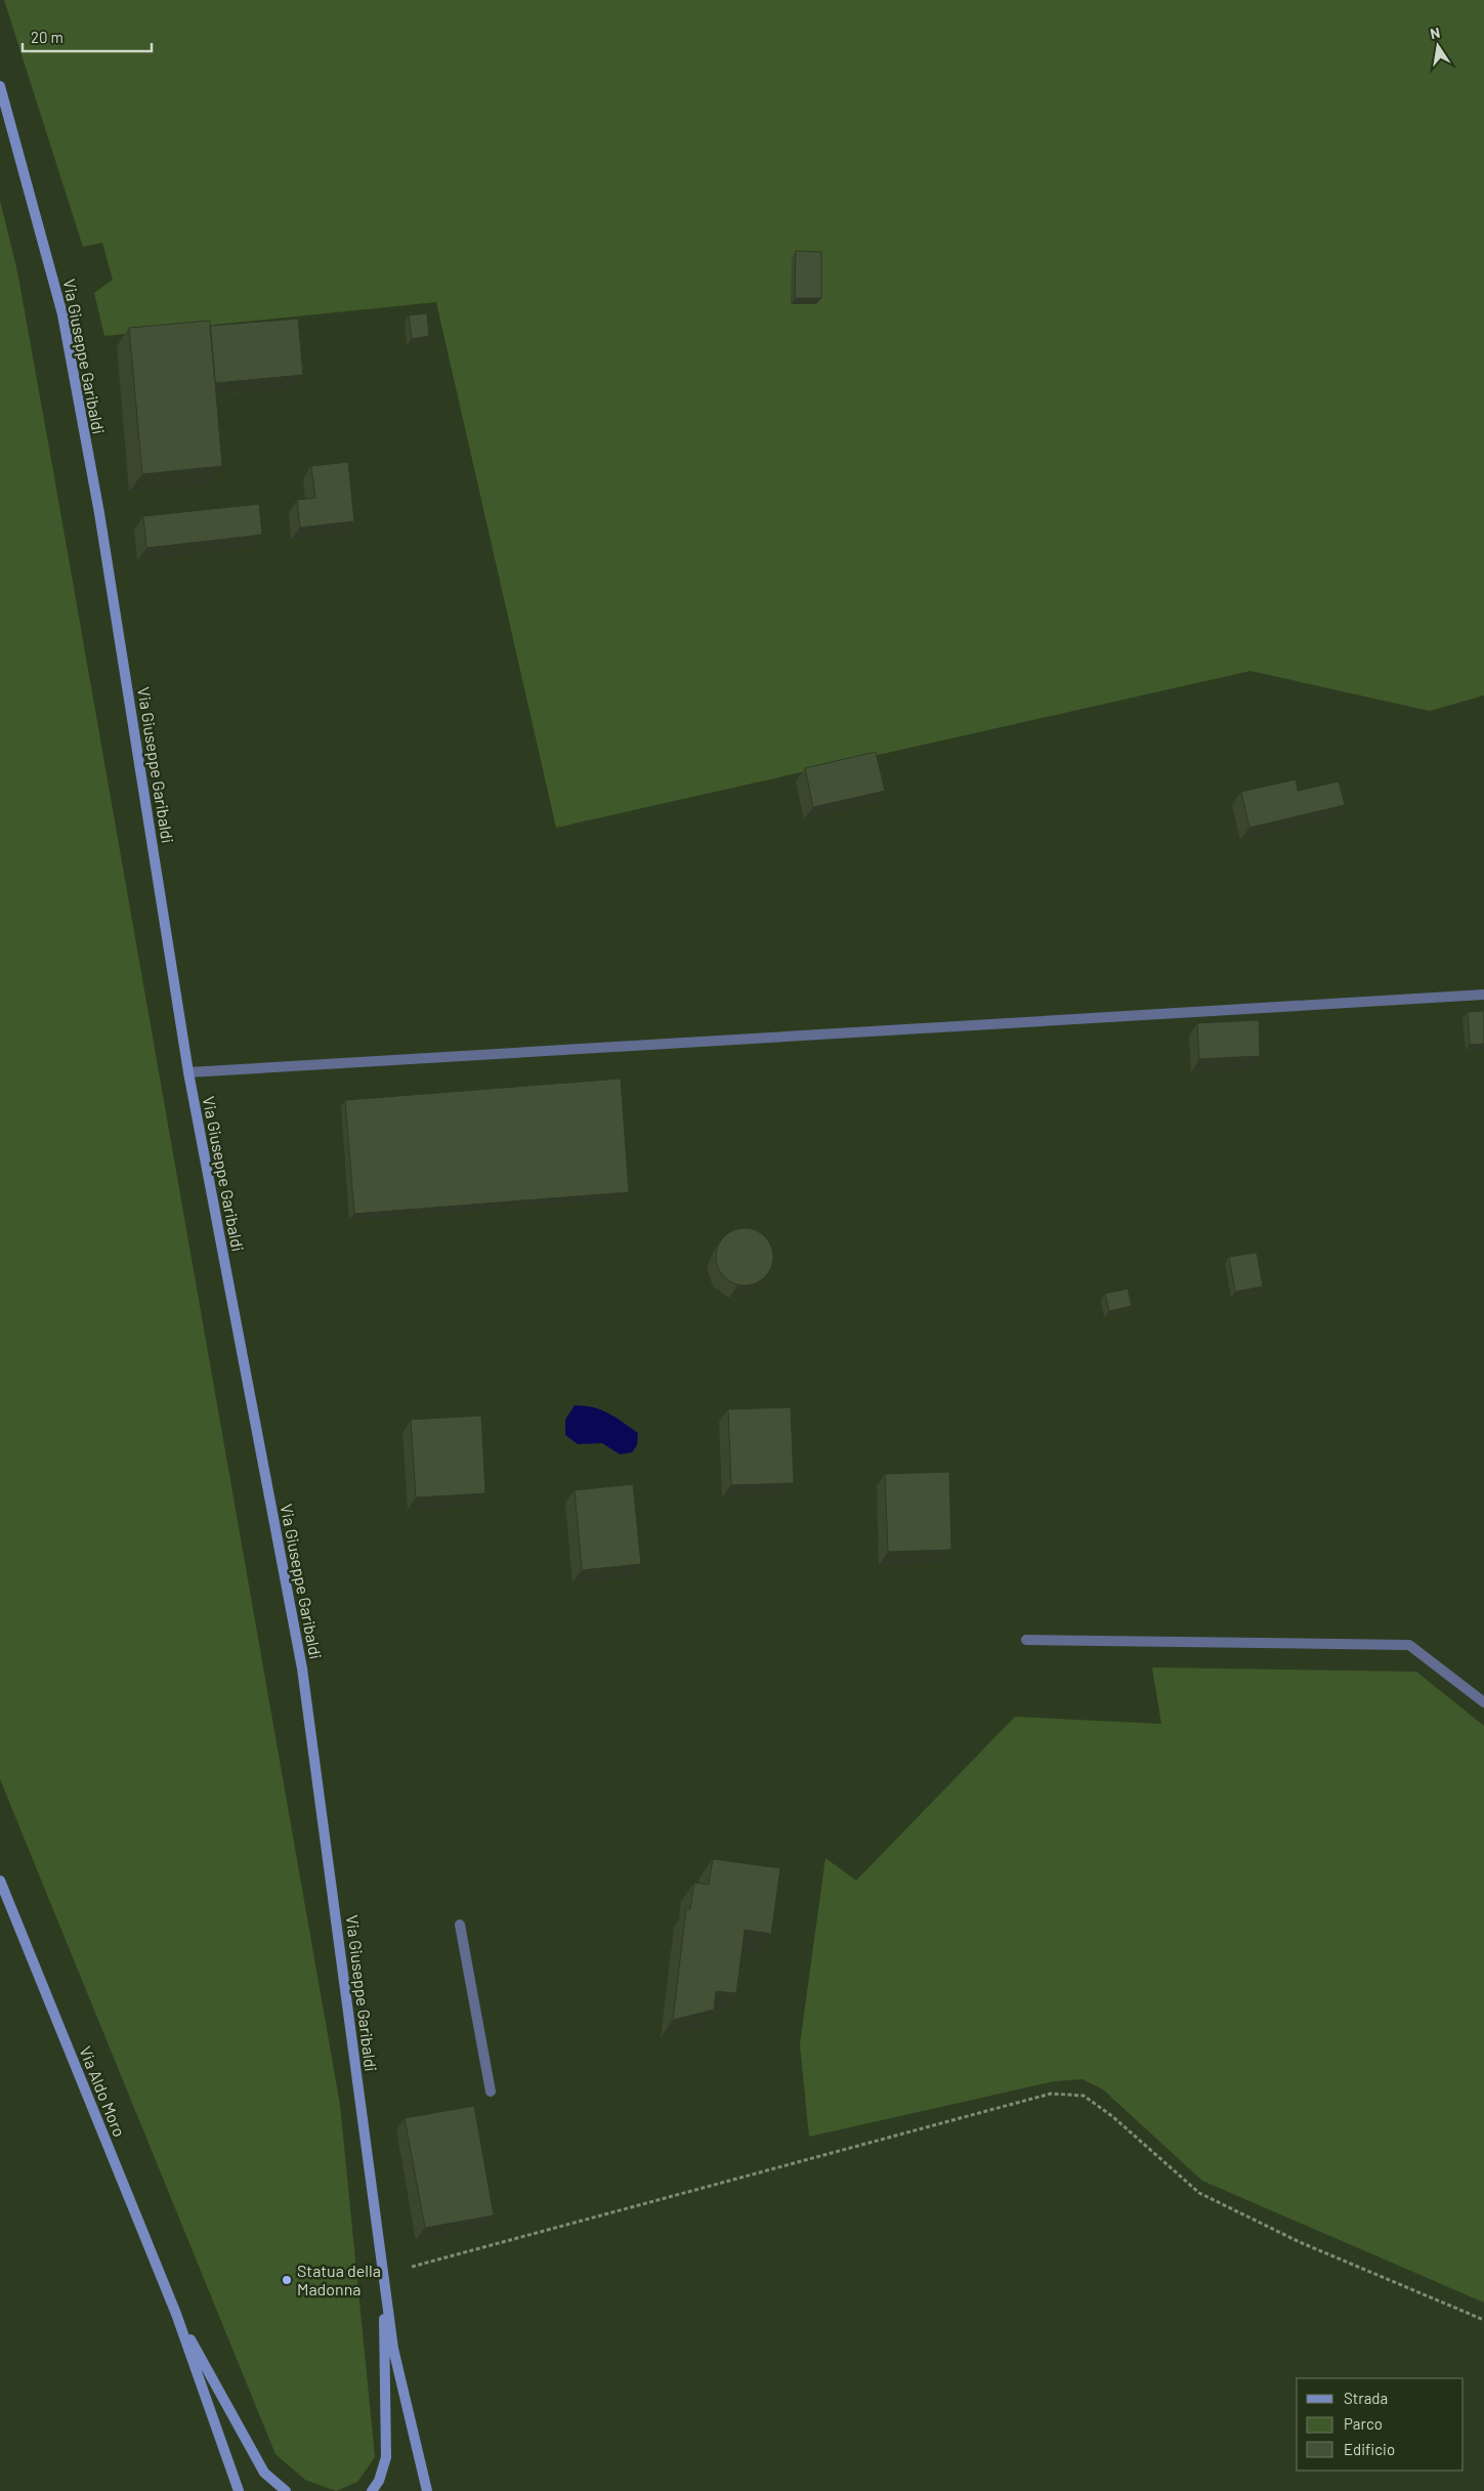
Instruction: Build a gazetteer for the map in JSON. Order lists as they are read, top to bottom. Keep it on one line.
{"streets":{"main road":["Via Giuseppe Garibaldi","Via Aldo Moro"]},"places":["Statua della Madonna"],"legend":["Strada","Parco","Edificio"],"scale_bar":"20 m","north":"top"}
